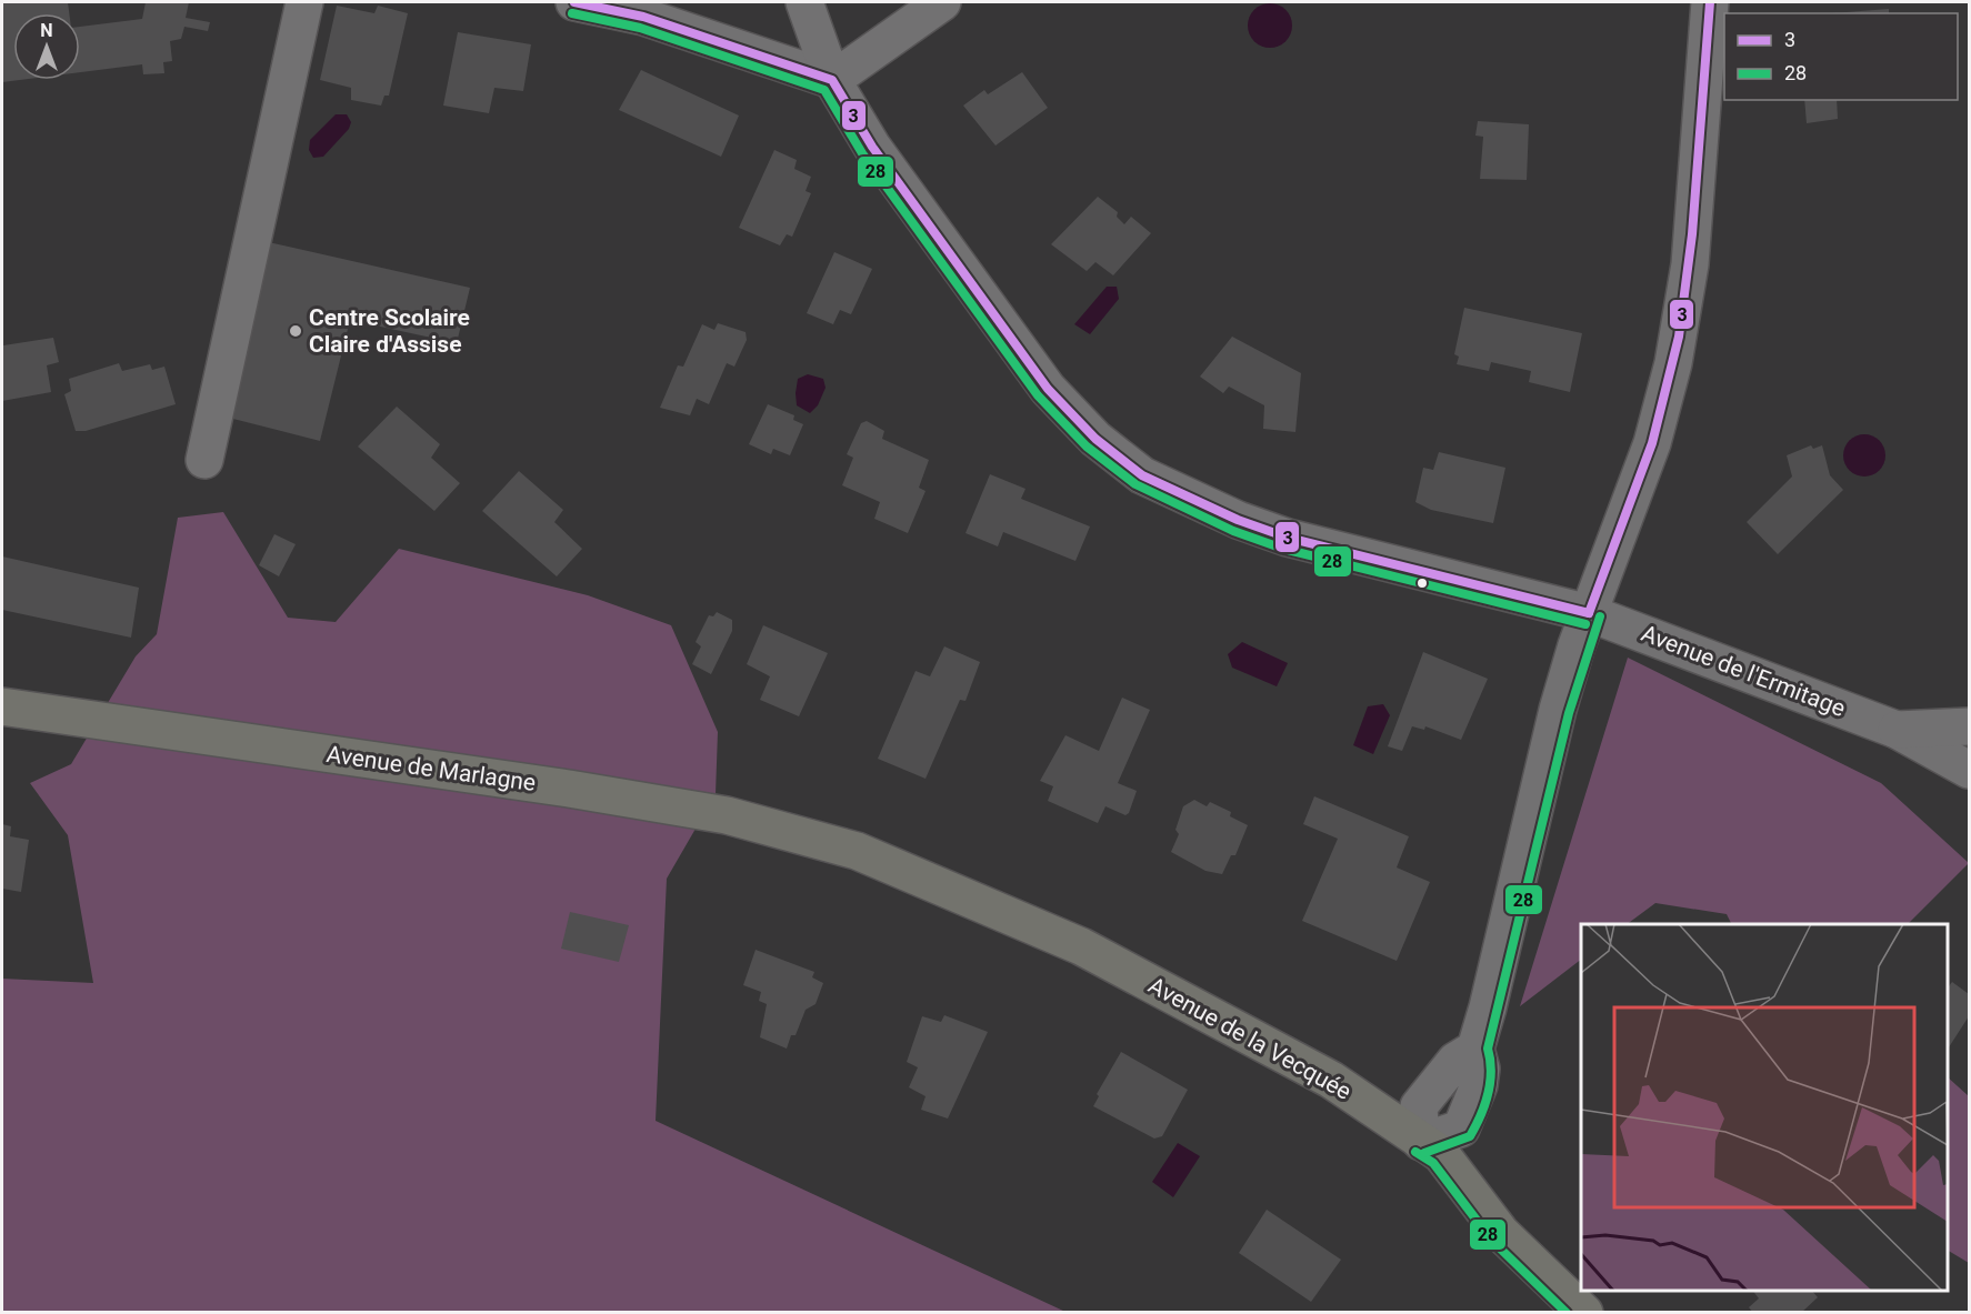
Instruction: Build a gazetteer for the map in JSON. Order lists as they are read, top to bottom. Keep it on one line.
{"streets":{"main road":["Avenue de Marlagne","Avenue de la Vecquée"],"street":["Avenue de l'Ermitage"]},"crossings":[["Avenue de Marlagne","Avenue de la Vecquée"]],"places":["Centre Scolaire Claire d'Assise"],"lines":["transit line 3","transit line 28"],"legend":["3","28"],"north":"top"}
